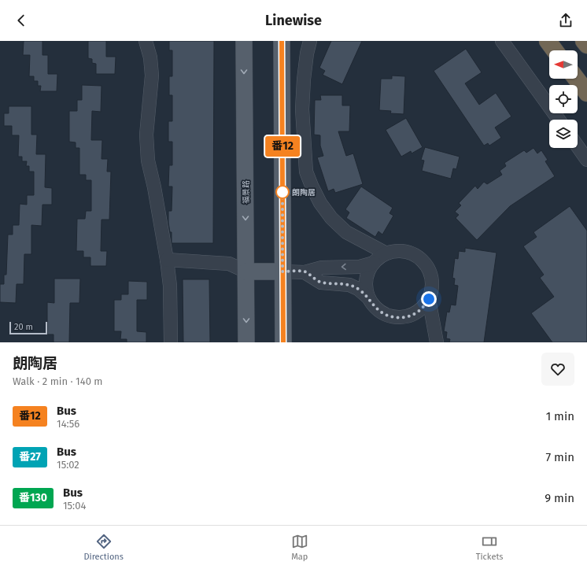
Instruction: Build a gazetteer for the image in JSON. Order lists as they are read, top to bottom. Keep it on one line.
{"streets":{"main road":["福景路"]},"places":["朗陶居"],"lines":["bus line 番12"],"scale_bar":"20 m","north":"left","page":{"header":"Linewise","on_map":"番12","scale":"20 m","heading":["朗陶居","Walk · 2 min · 140 m"],"list":[{"mark":"番12","name":"Bus","note":"14:56","value":"1 min"},{"mark":"番27","name":"Bus","note":"15:02","value":"7 min"},{"mark":"番130","name":"Bus","note":"15:04","value":"9 min"}],"tabs":["Directions","Map","Tickets"]}}
